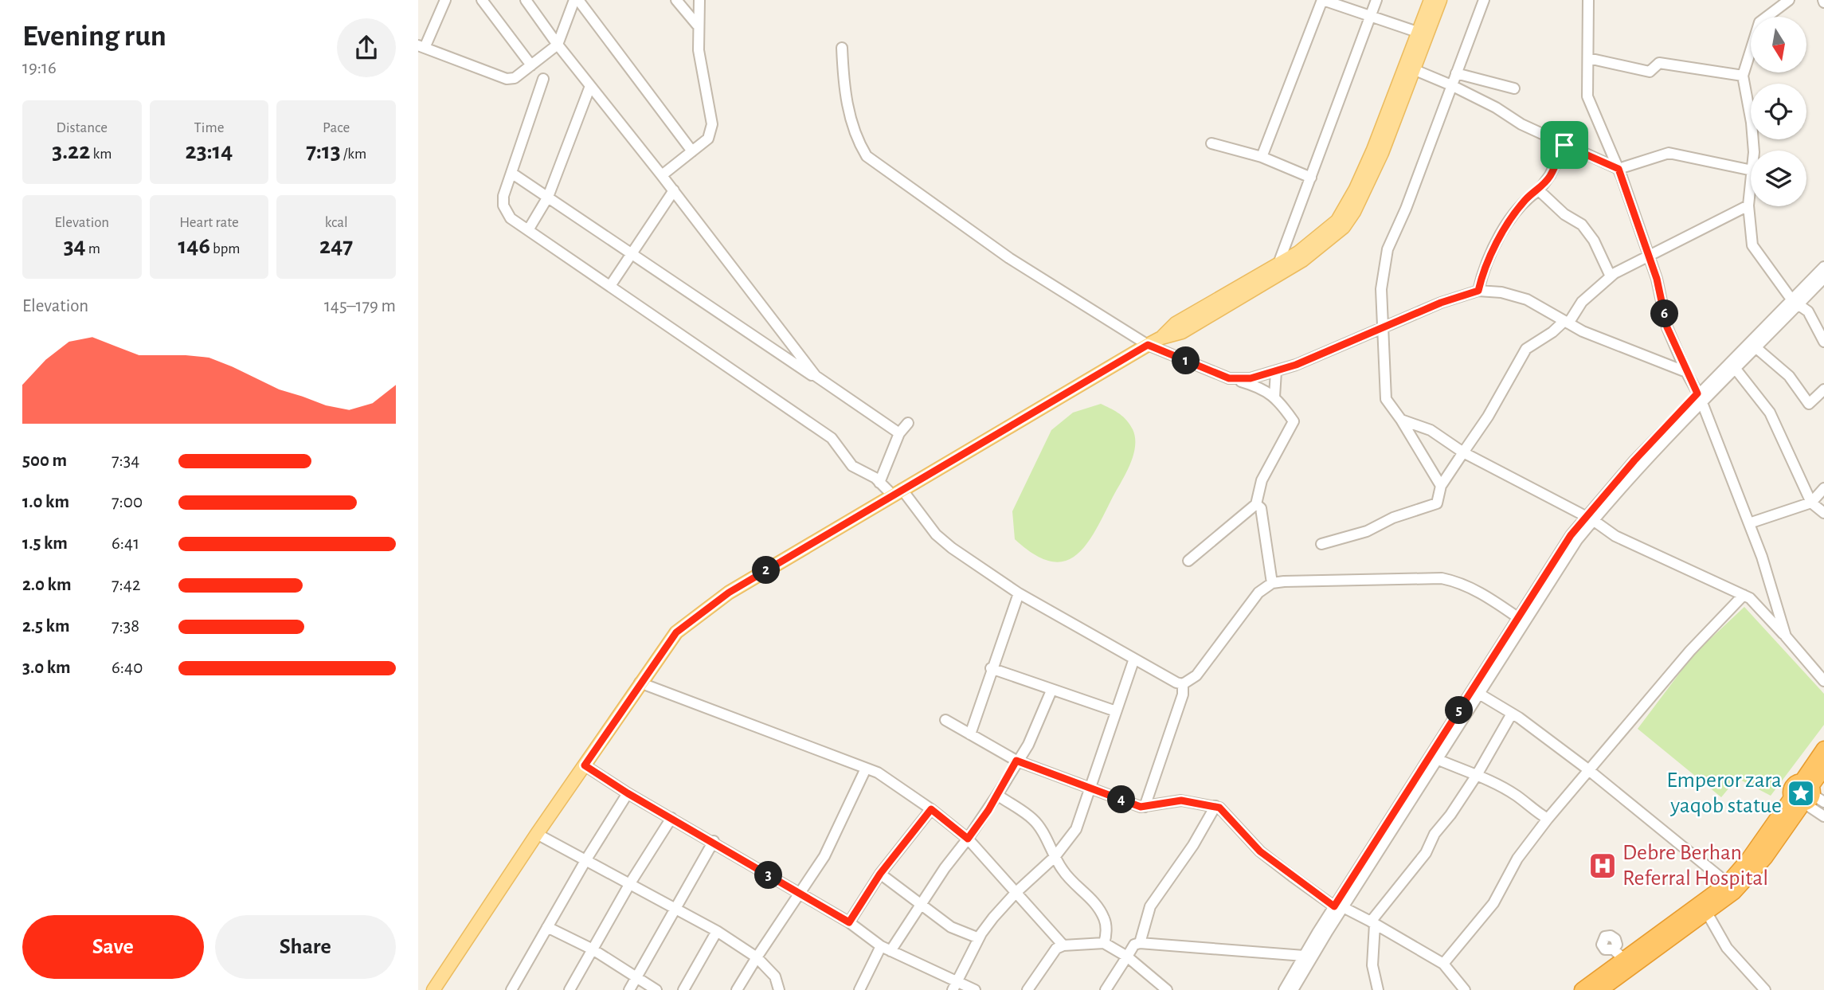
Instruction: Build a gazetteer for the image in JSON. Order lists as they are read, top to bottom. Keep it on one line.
{"places":{"place":["Emperor zara yaqob statue"],"hospital":["Debre Berhan Referral Hospital"]},"north":"bottom","page":{"heading":["Evening run","19:16"],"stats":[["Distance","3.22 km"],["Time","23:14"],["Pace","7:13 /km"],["Elevation","34 m"],["Heart rate","146 bpm"],["kcal","247"]],"chart":["Elevation","145–179 m"],"pins":["6","1","2","5","4","3"],"list":[{"name":"500 m","note":"7:34"},{"name":"1.0 km","note":"7:00"},{"name":"1.5 km","note":"6:41"},{"name":"2.0 km","note":"7:42"},{"name":"2.5 km","note":"7:38"},{"name":"3.0 km","note":"6:40"}],"buttons":["Save","Share"]}}
